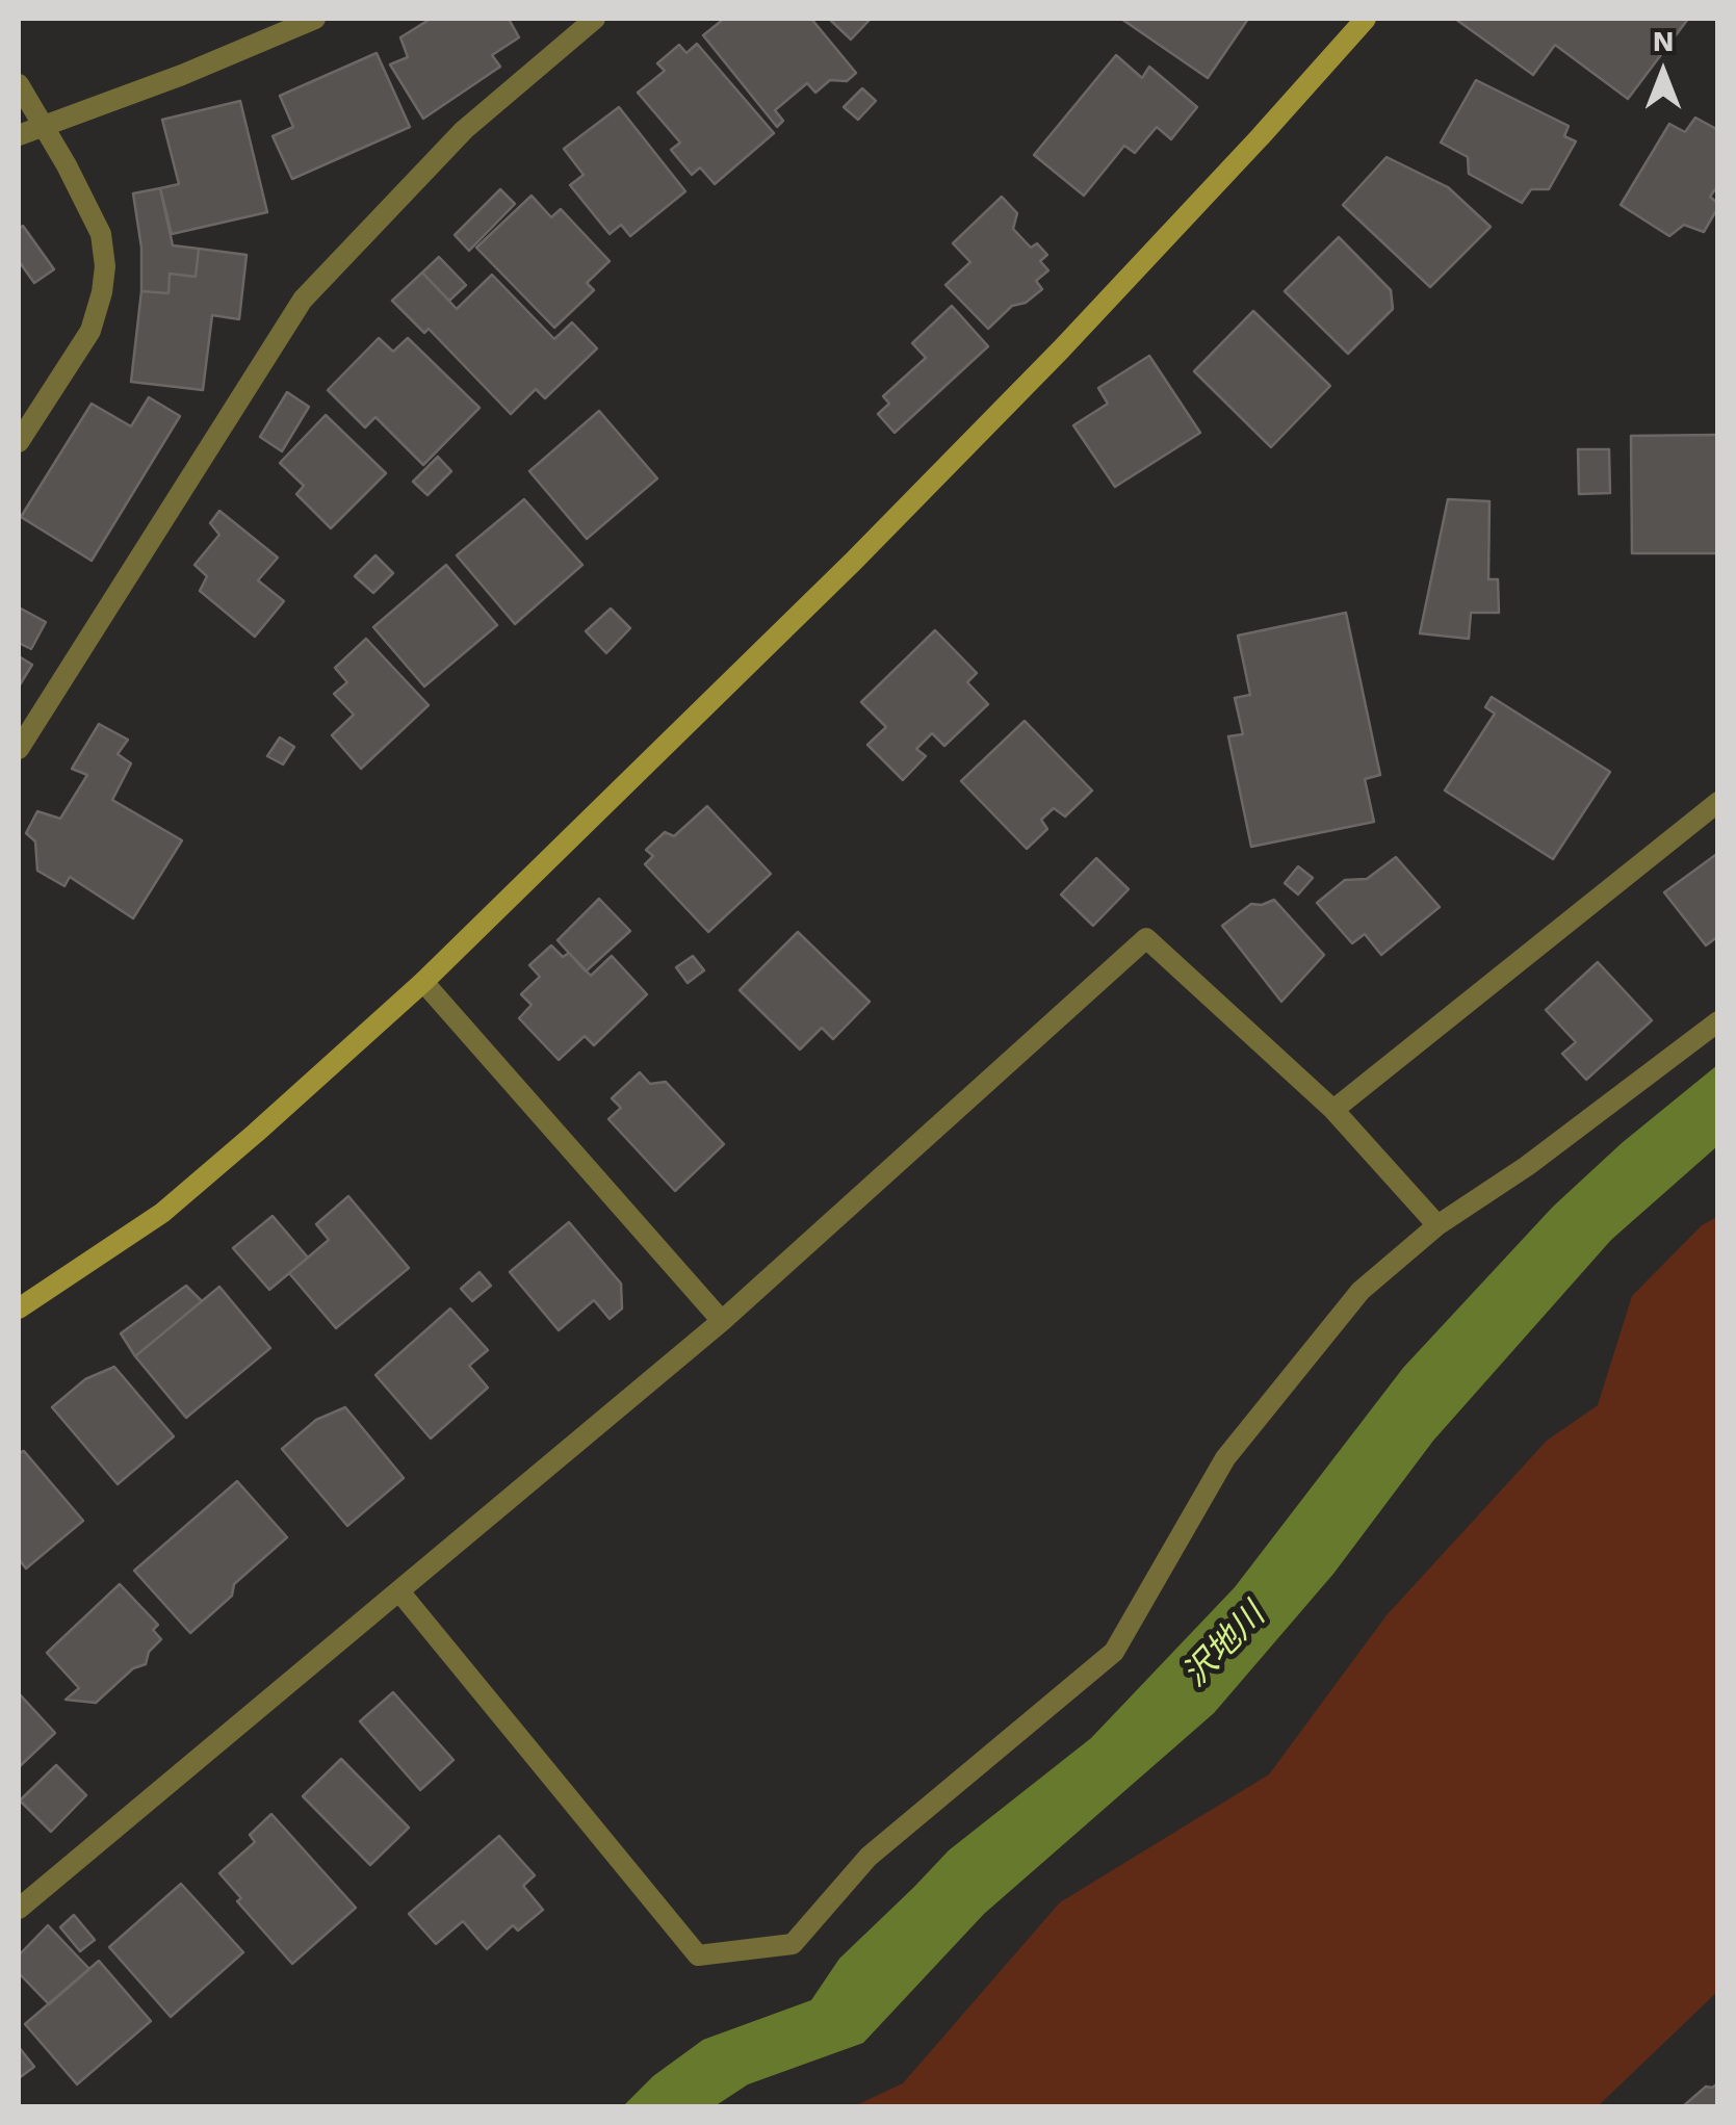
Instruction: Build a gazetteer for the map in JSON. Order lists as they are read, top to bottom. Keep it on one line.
{"water":["沢地川"],"north":"top"}
